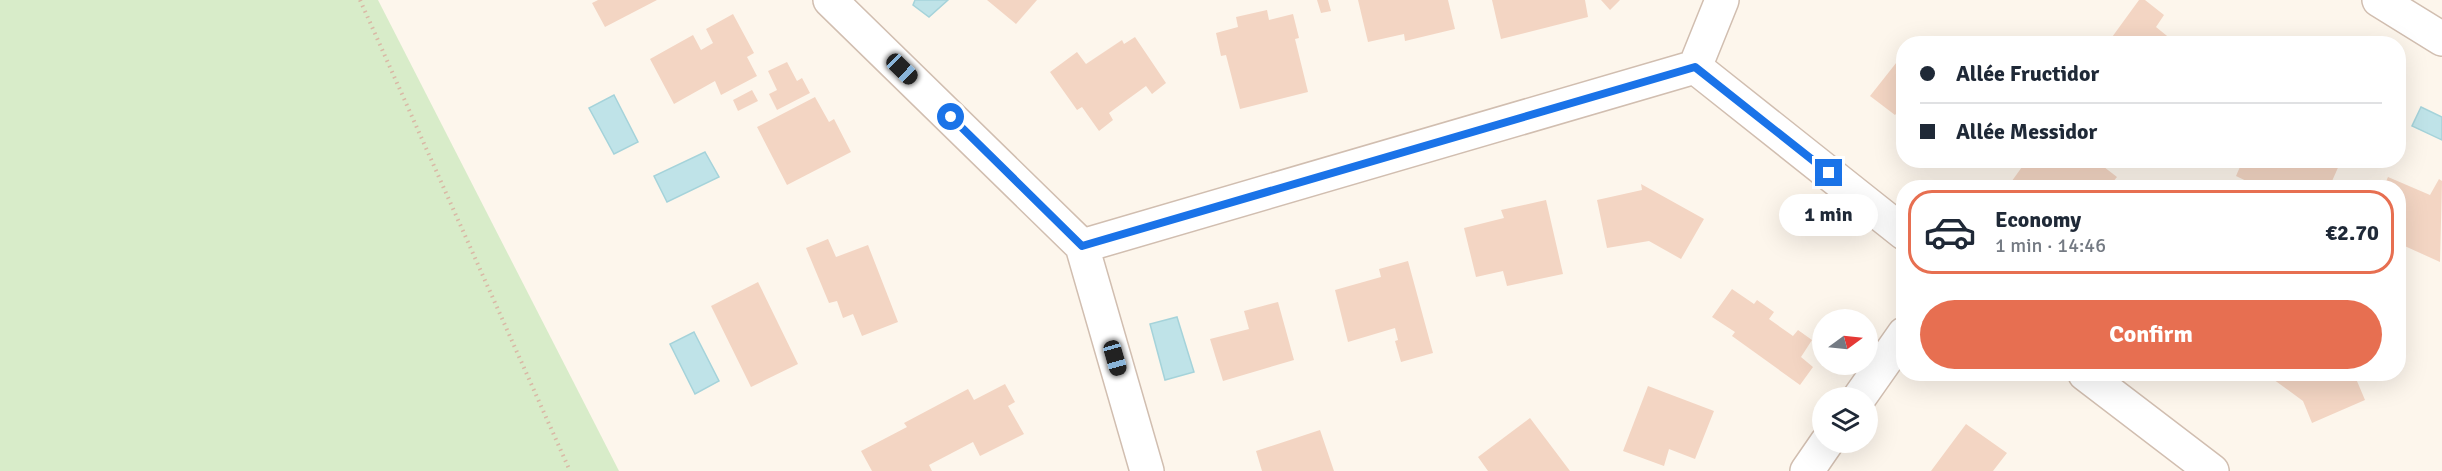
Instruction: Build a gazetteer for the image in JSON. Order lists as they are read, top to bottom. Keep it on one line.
{"north":"right","page":{"banner":["Allée Fructidor","Allée Messidor"],"list":[{"name":"Economy","note":"1 min · 14:46","value":"€2.70"}],"bubble":"1 min","buttons":"Confirm"}}
